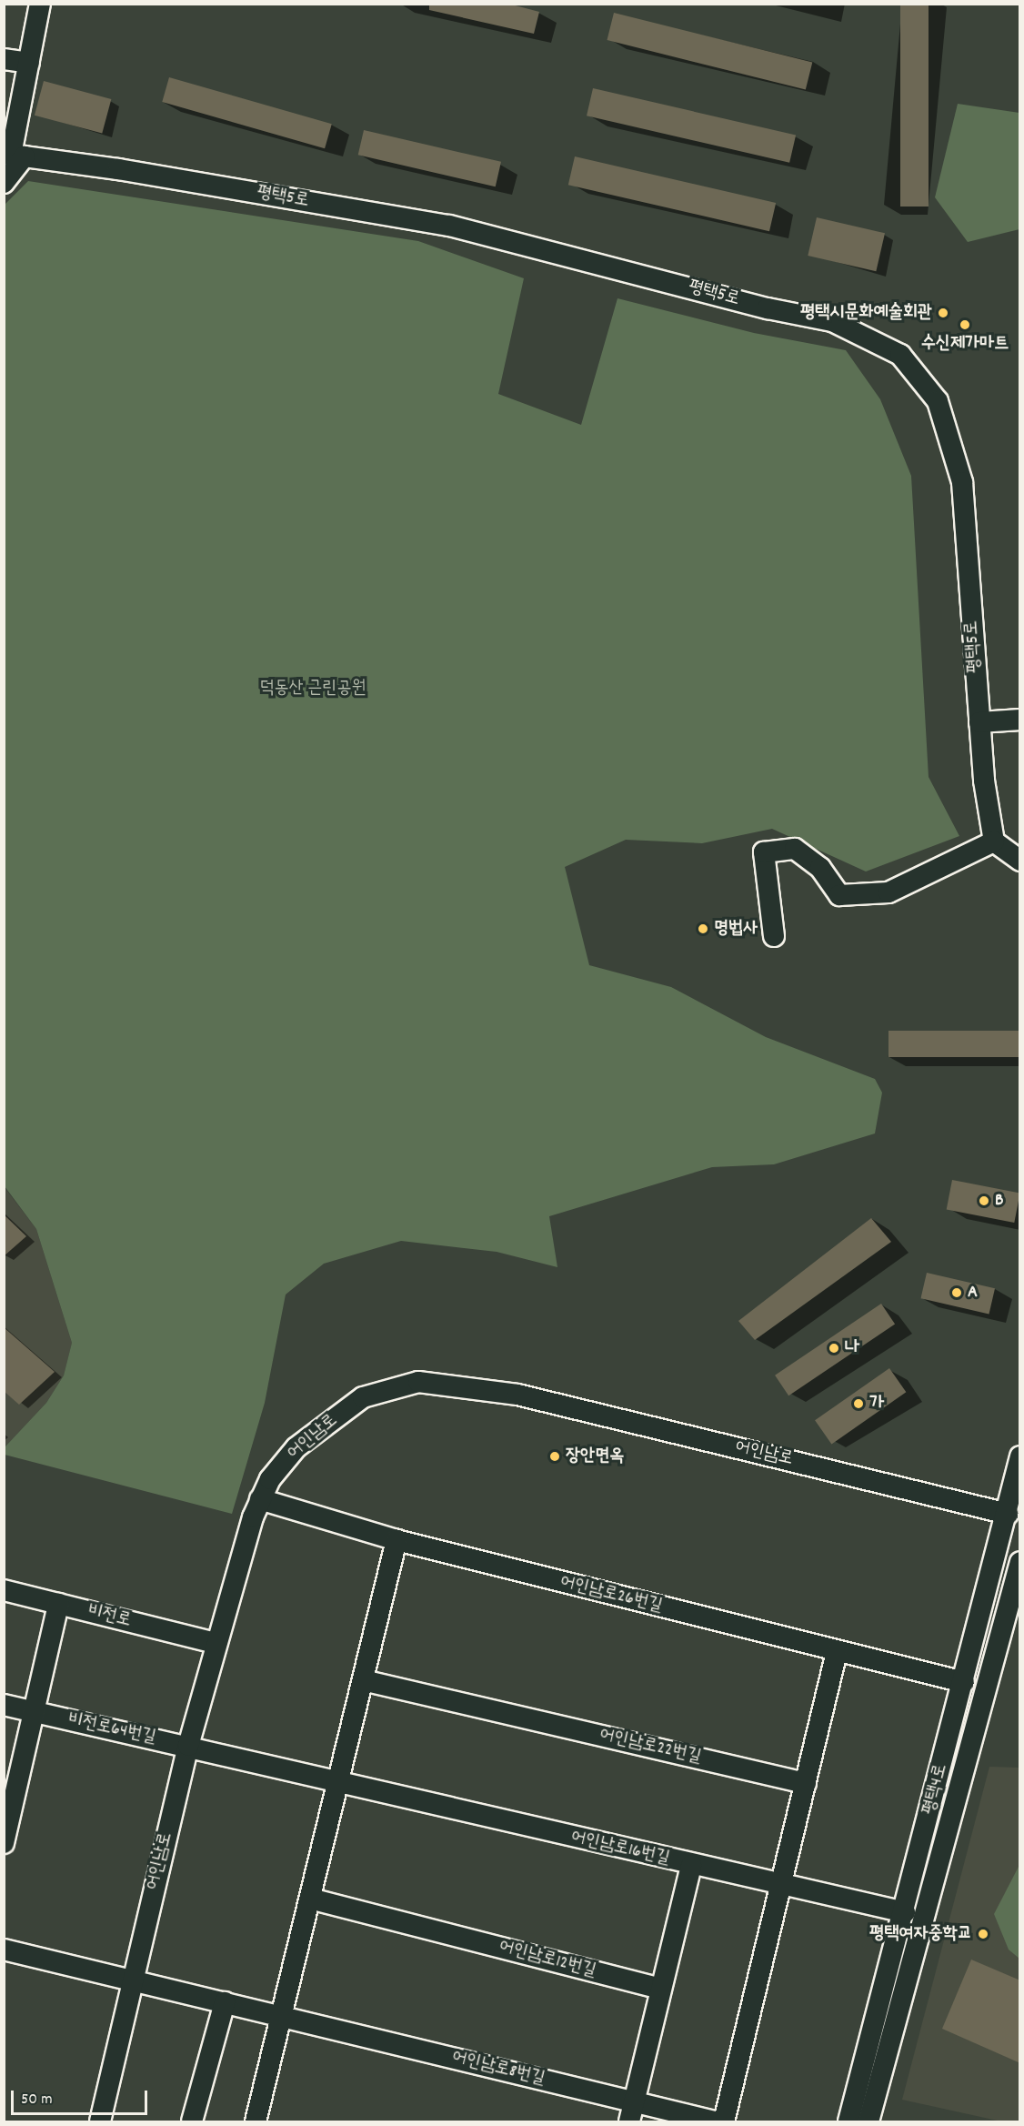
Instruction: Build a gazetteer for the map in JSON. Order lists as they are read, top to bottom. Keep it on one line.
{"streets":{"street":["평택5로","어인남로","어인남로26번길","비전로","비전로64번길","어인남로22번길","평택4로","어인남로16번길","어인남로12번길","어인남로8번길"]},"crossings":[["어인남로","어인남로26번길"],["어인남로","비전로"],["어인남로","비전로64번길"],["어인남로","평택4로"],["어인남로","어인남로16번길"],["어인남로","어인남로8번길"],["어인남로26번길","평택4로"],["비전로64번길","어인남로16번길"],["평택4로","어인남로16번길"]],"parks":["덕동산 근린공원"],"places":["평택시문화예술회관","수신제가마트","명법사","B","A","나","가","장안면옥","평택여자중학교"],"scale_bar":"50 m"}
